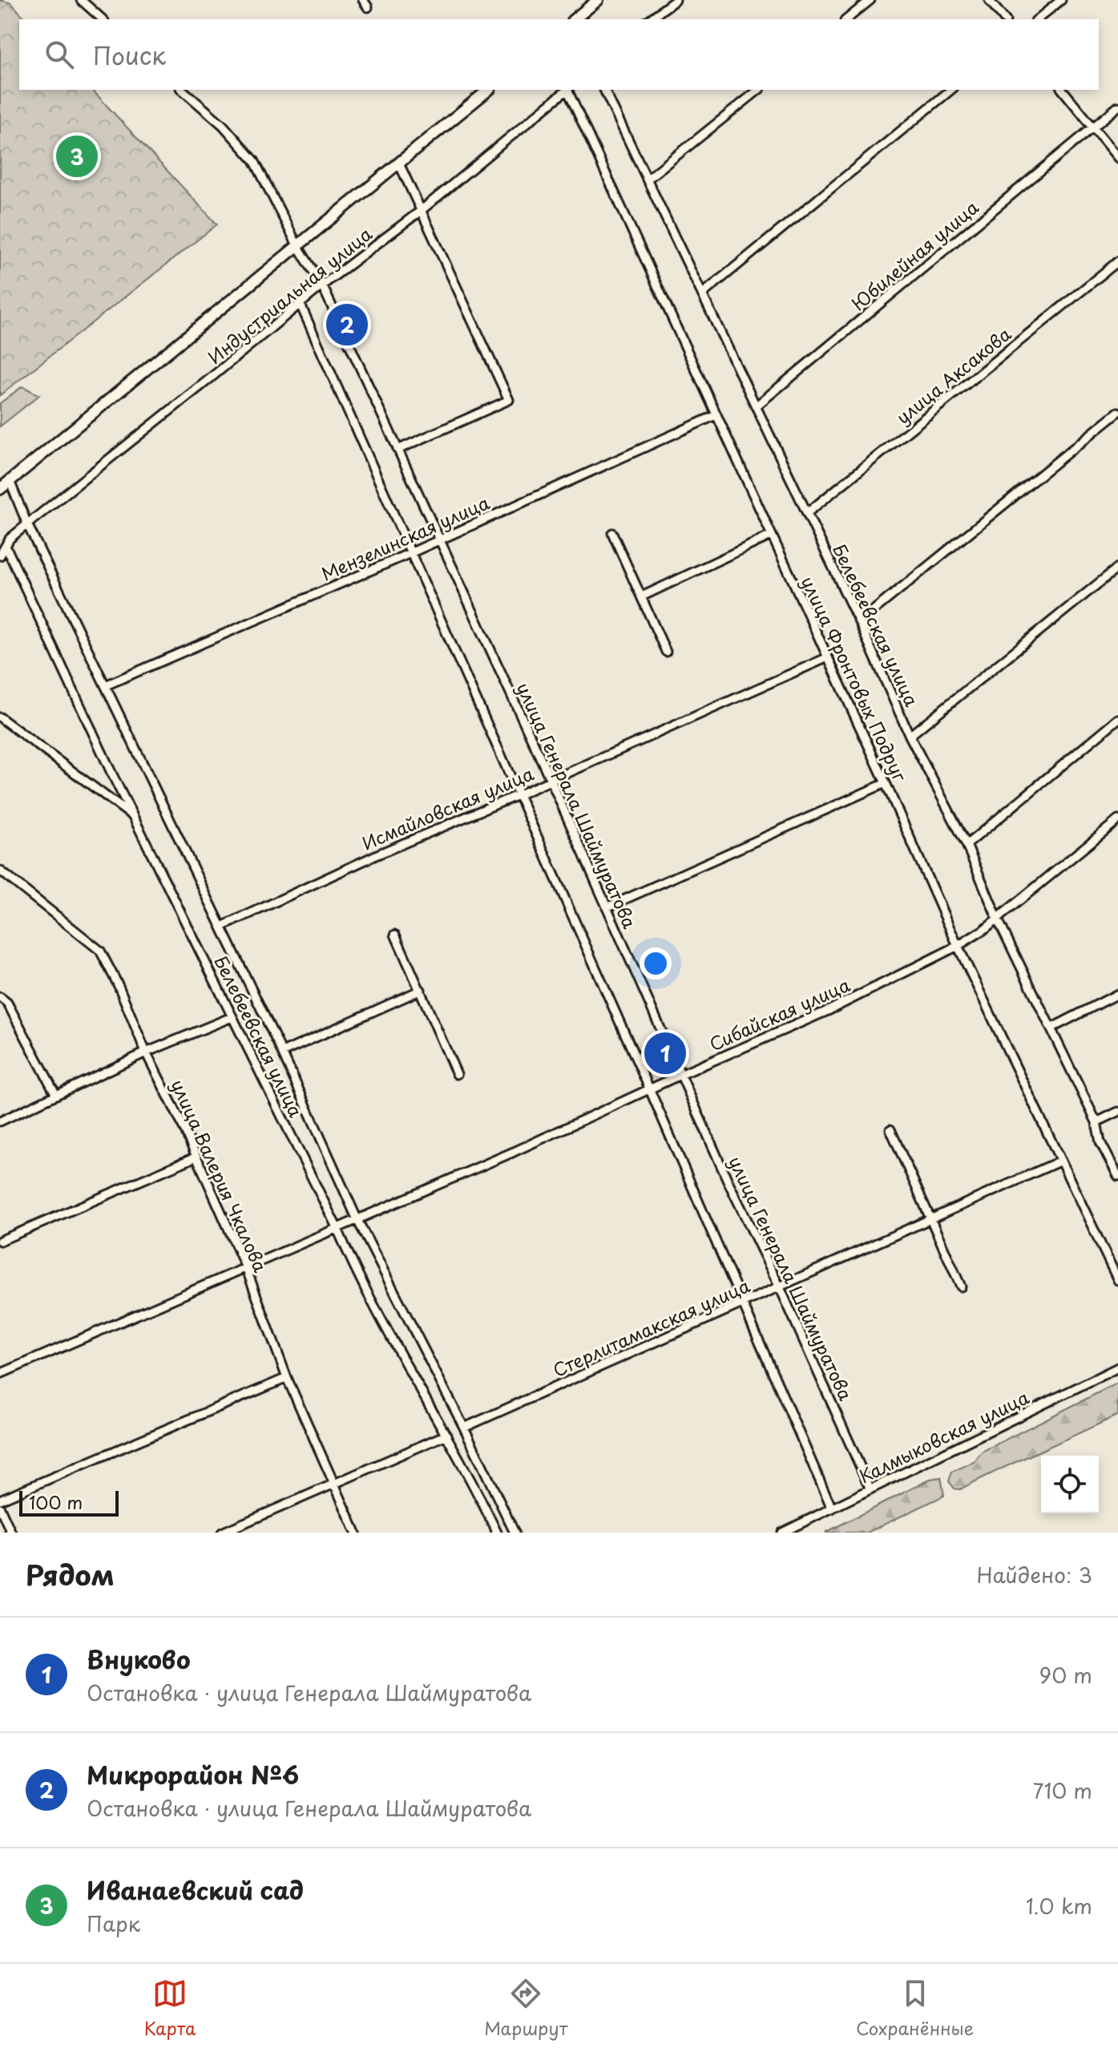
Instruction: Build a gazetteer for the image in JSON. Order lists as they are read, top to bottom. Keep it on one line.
{"streets":{"street":["Юбилейная улица","Индустриальная улица","улица Аксакова","Мензелинская улица","Белебеевская улица","улица Фронтовых Подруг","улица Генерала Шаймуратова","Исмайловская улица","Сибайская улица","улица Валерия Чкалова","Стерлитамакская улица","Калмыковская улица"]},"crossings":[["Юбилейная улица","Белебеевская улица"],["Индустриальная улица","Белебеевская улица"],["Индустриальная улица","улица Генерала Шаймуратова"],["улица Аксакова","Белебеевская улица"],["Мензелинская улица","Белебеевская улица"],["Мензелинская улица","улица Фронтовых Подруг"],["Мензелинская улица","улица Генерала Шаймуратова"],["Белебеевская улица","Исмайловская улица"],["Белебеевская улица","Сибайская улица"],["Белебеевская улица","Стерлитамакская улица"],["улица Фронтовых Подруг","Исмайловская улица"],["улица Фронтовых Подруг","Сибайская улица"],["улица Фронтовых Подруг","Стерлитамакская улица"],["улица Генерала Шаймуратова","Исмайловская улица"],["улица Генерала Шаймуратова","Сибайская улица"],["улица Генерала Шаймуратова","Стерлитамакская улица"],["улица Генерала Шаймуратова","Калмыковская улица"],["Сибайская улица","улица Валерия Чкалова"]],"scale_bar":"100 m","page":{"search":"Поиск","pins":["3","2","1"],"scale":"100 m","heading":["Рядом","Найдено: 3"],"list":[{"mark":"1","name":"Внуково","note":"Остановка · улица Генерала Шаймуратова","value":"90 m"},{"mark":"2","name":"Микрорайон №6","note":"Остановка · улица Генерала Шаймуратова","value":"710 m"},{"mark":"3","name":"Иванаевский сад","note":"Парк","value":"1.0 km"}],"nav":["Карта","Маршрут","Сохранённые"]}}
